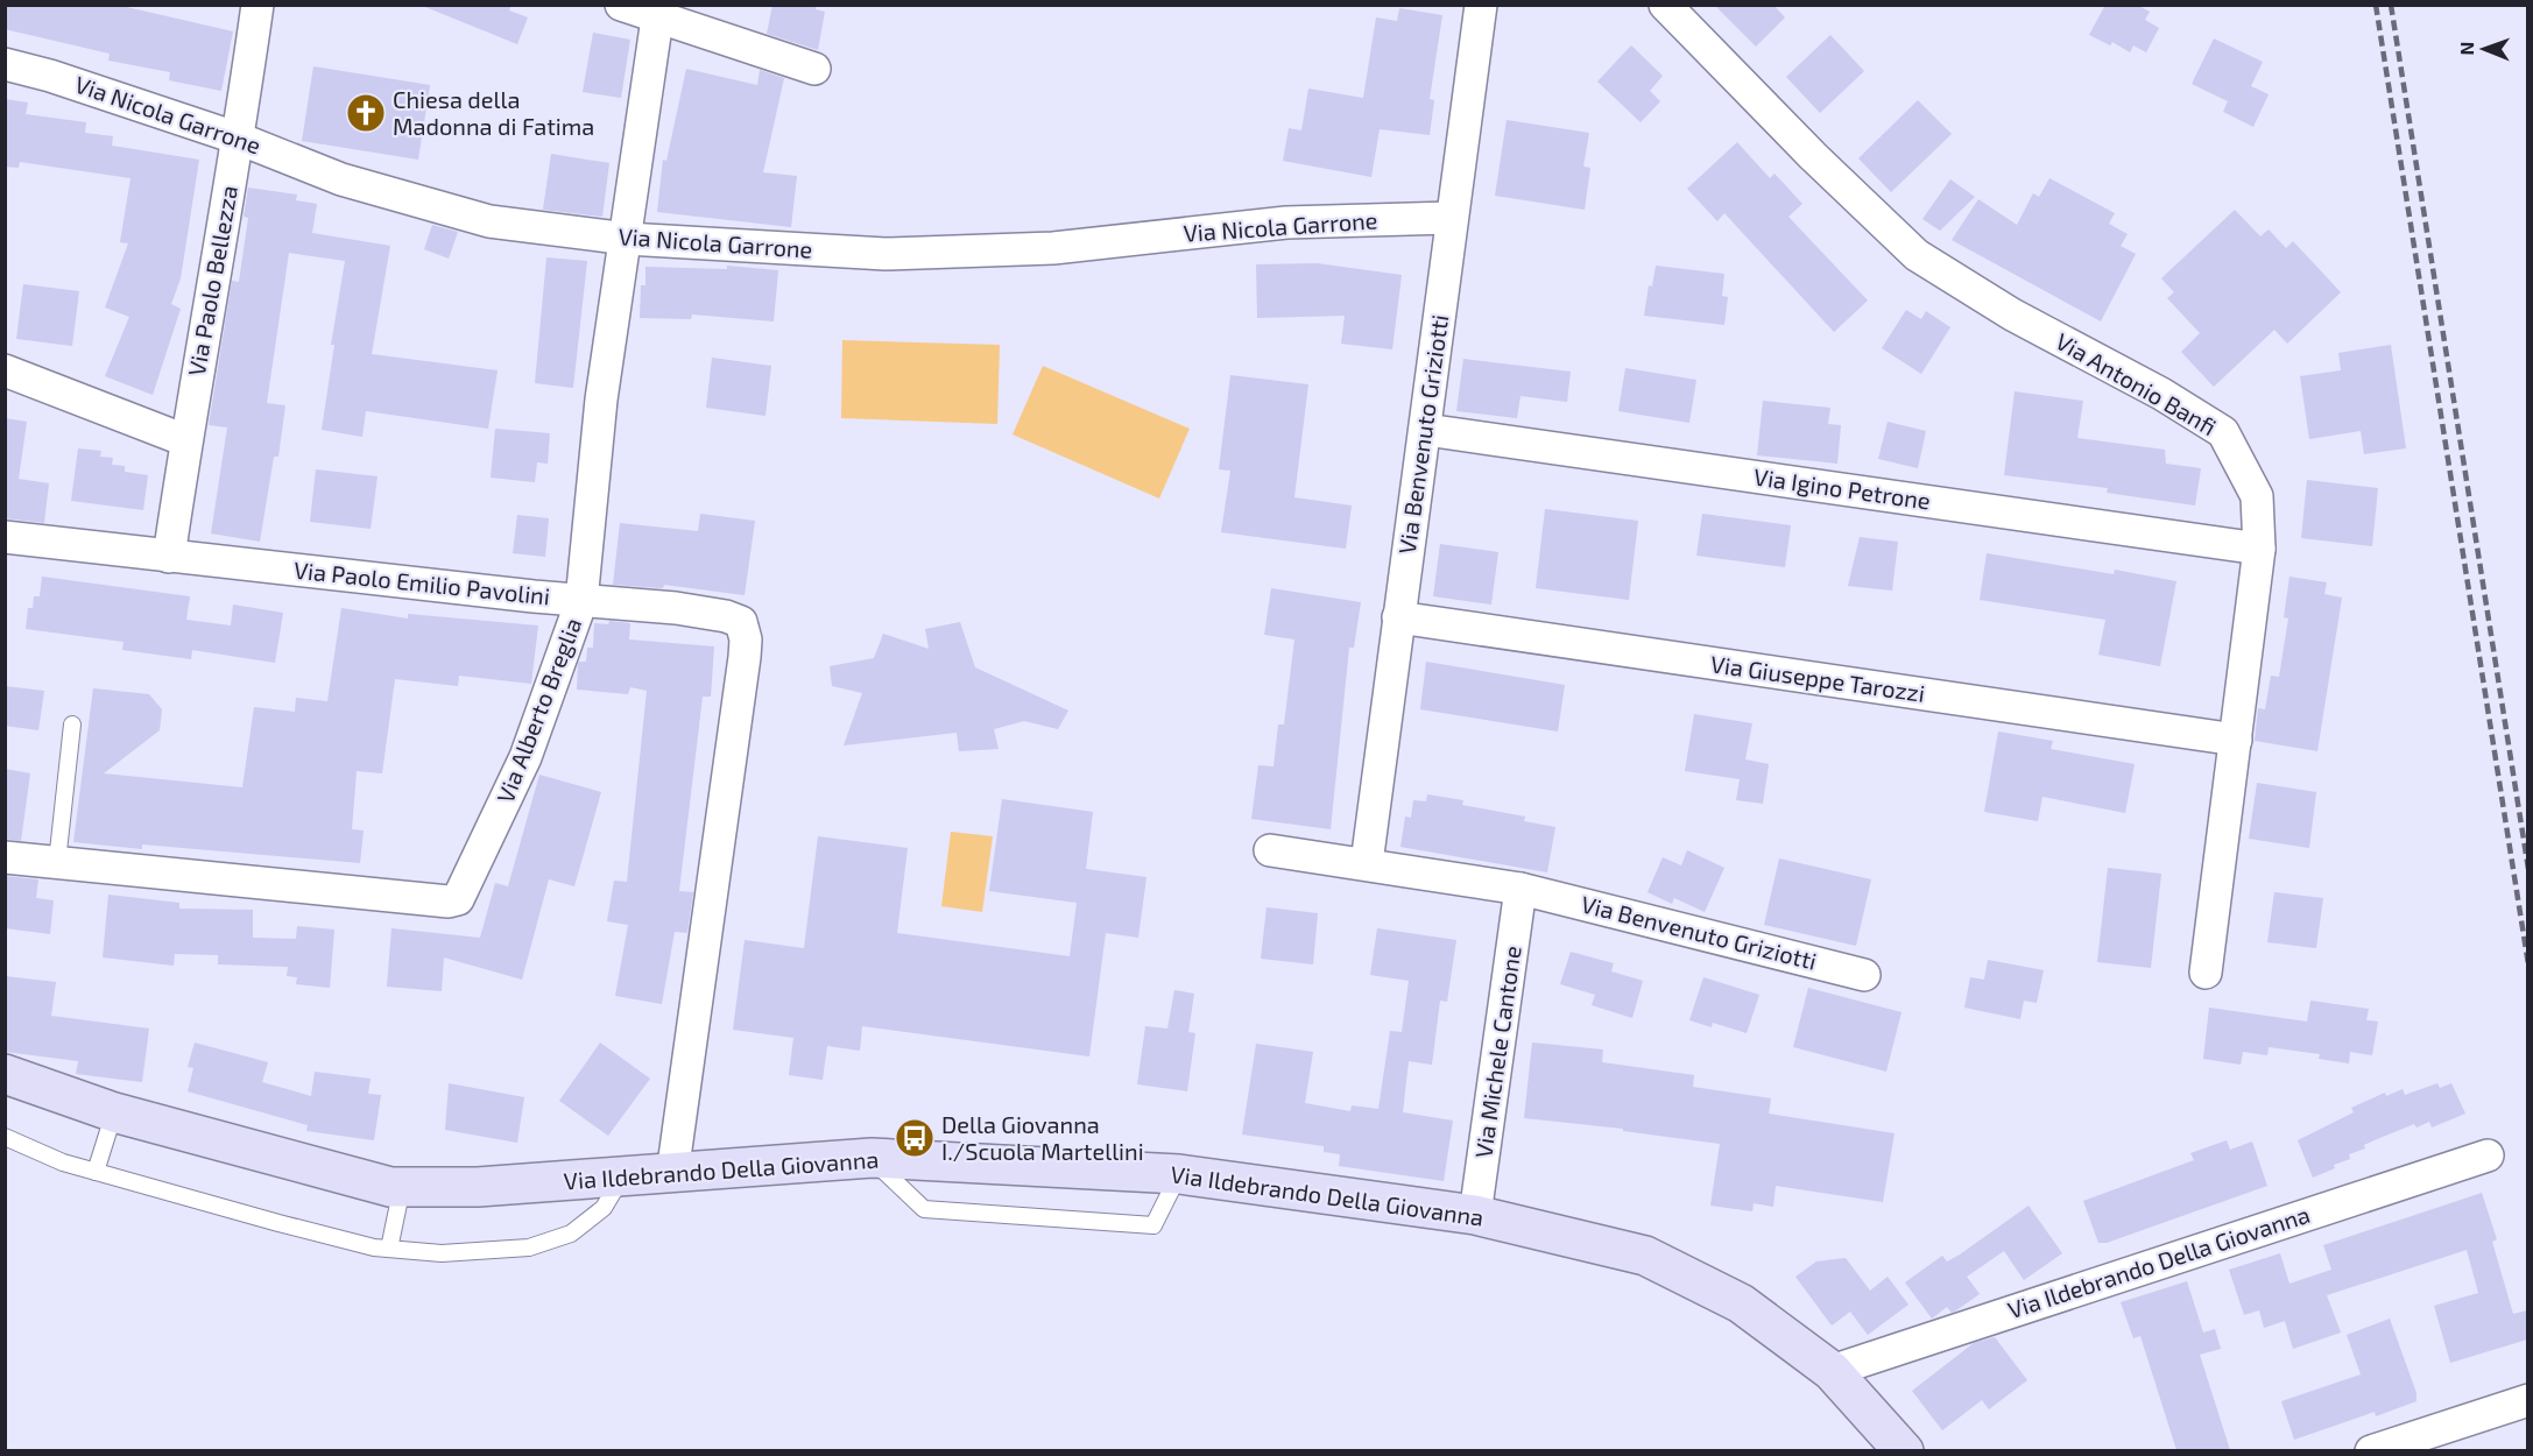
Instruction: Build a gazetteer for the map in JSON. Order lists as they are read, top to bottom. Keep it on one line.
{"streets":{"street":["Via Nicola Garrone","Via Paolo Bellezza","Via Antonio Banfi","Via Benvenuto Griziotti","Via Igino Petrone","Via Paolo Emilio Pavolini","Via Giuseppe Tarozzi","Via Alberto Breglia","Via Michele Cantone","Via Ildebrando Della Giovanna"]},"crossings":[["Via Nicola Garrone","Via Paolo Bellezza"],["Via Nicola Garrone","Via Benvenuto Griziotti"],["Via Nicola Garrone","Via Alberto Breglia"],["Via Paolo Bellezza","Via Paolo Emilio Pavolini"],["Via Antonio Banfi","Via Igino Petrone"],["Via Antonio Banfi","Via Giuseppe Tarozzi"],["Via Benvenuto Griziotti","Via Igino Petrone"],["Via Benvenuto Griziotti","Via Giuseppe Tarozzi"],["Via Benvenuto Griziotti","Via Michele Cantone"],["Via Paolo Emilio Pavolini","Via Alberto Breglia"],["Via Paolo Emilio Pavolini","Via Ildebrando Della Giovanna"],["Via Michele Cantone","Via Ildebrando Della Giovanna"]],"places":{"church":["Chiesa della Madonna di Fatima"],"bus stop":["Della Giovanna I./Scuola Martellini"]},"north":"left"}
